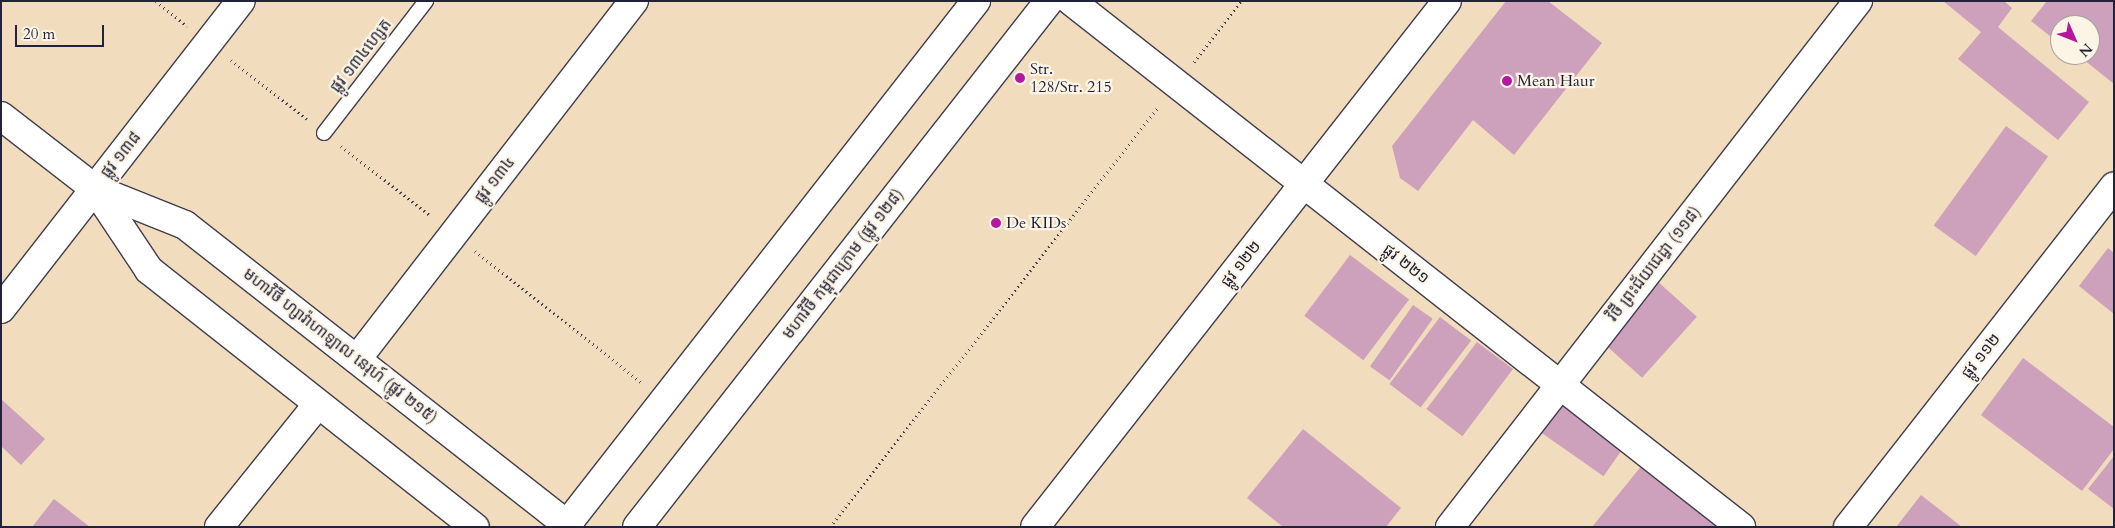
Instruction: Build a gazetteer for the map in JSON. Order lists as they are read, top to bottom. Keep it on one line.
{"streets":{"street":["ផ្លូវ ១៣៨","ផ្លូវ ១៣៤","មហាវិថី កម្ពុជាក្រោម (ផ្លូវ ១២៨)","ផ្លូវ ១២២","ផ្លូវ ២២១","វិថី ព្រះជ័យជេដ្ធា (១១៨)","មហាវិថី ហ្សាវ៉ាហាឡាល នេរុហ៍ (ផ្លូវ ២១៥)","ផ្លូវ ១១២"],"lane":["ផ្លូវ ១៣៤ហ្សេត"]},"crossings":[["ផ្លូវ ១៣៨","មហាវិថី ហ្សាវ៉ាហាឡាល នេរុហ៍ (ផ្លូវ ២១៥)"],["ផ្លូវ ១៣៤","មហាវិថី ហ្សាវ៉ាហាឡាល នេរុហ៍ (ផ្លូវ ២១៥)"],["ផ្លូវ ១២២","ផ្លូវ ២២១"],["ផ្លូវ ២២១","វិថី ព្រះជ័យជេដ្ធា (១១៨)"]],"places":["Str. 128/Str. 215","Mean Haur","De KIDs"],"scale_bar":"20 m","north":"bottom right"}
